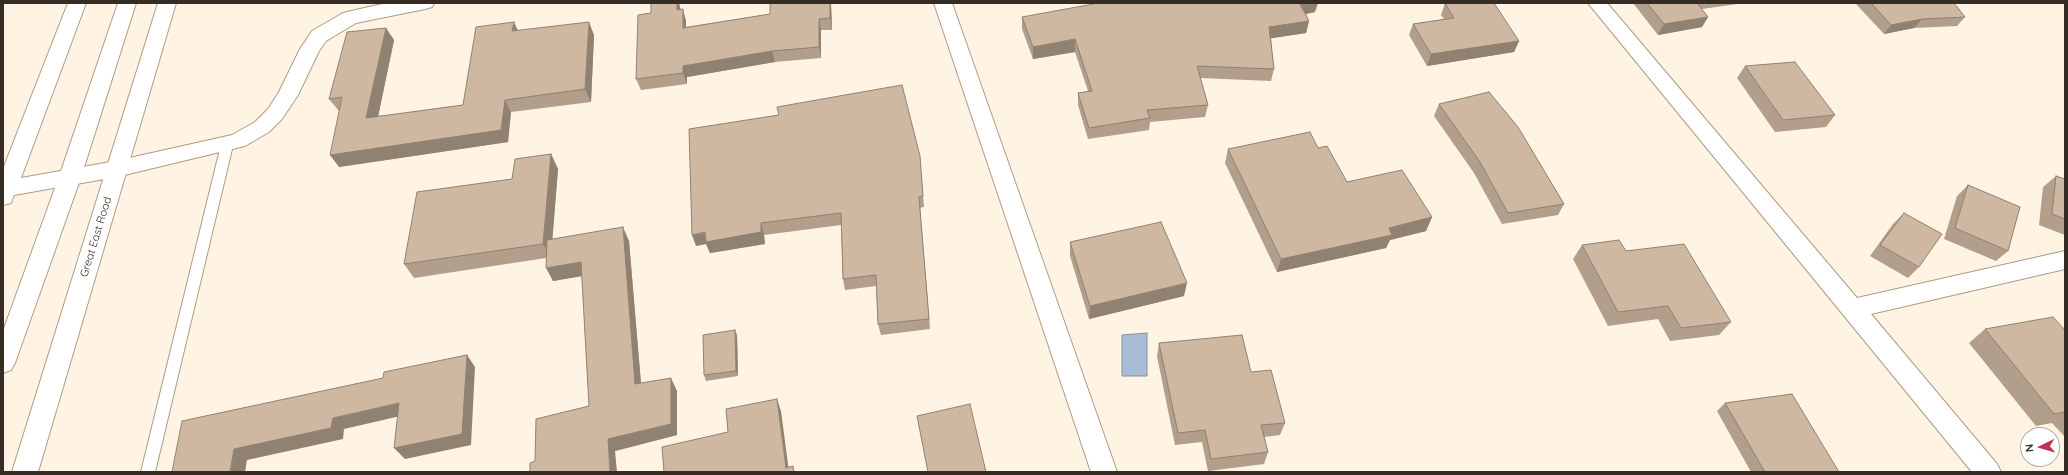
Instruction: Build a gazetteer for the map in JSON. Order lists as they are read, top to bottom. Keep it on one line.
{"streets":{"street":["Great East Road"]},"north":"left"}
